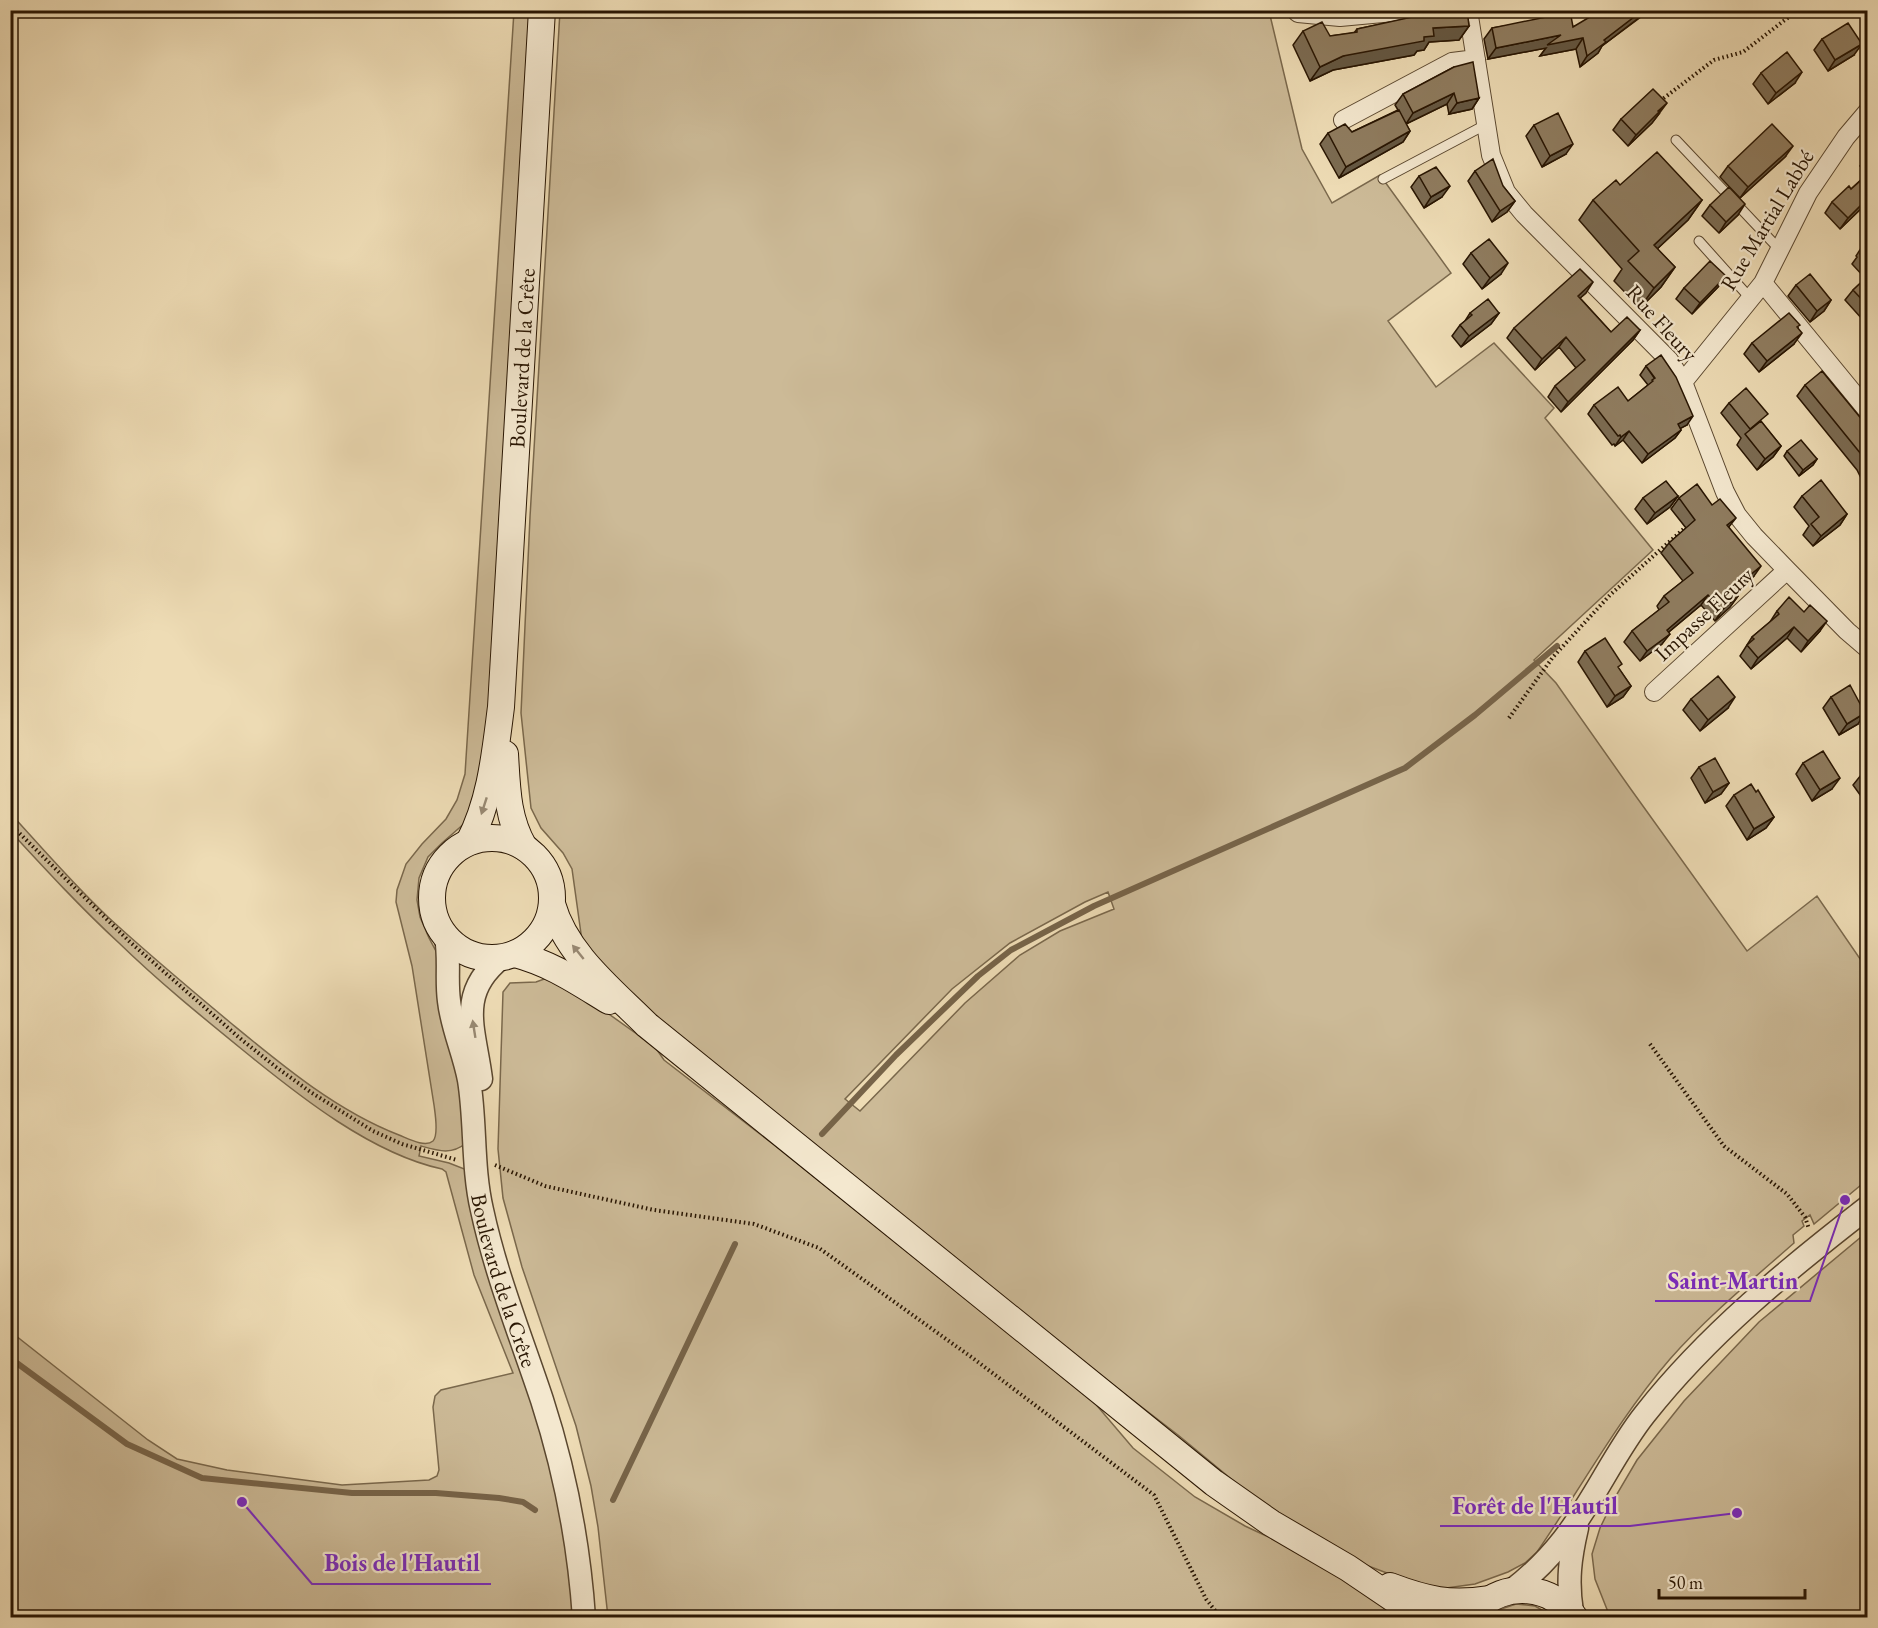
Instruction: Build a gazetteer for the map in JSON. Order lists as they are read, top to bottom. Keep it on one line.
{"streets":{"main road":["Boulevard de la Crête"],"street":["Rue Martial Labbé","Rue Fleury","Impasse Fleury"]},"crossings":[["Rue Martial Labbé","Rue Fleury"],["Rue Fleury","Impasse Fleury"]],"places":["Saint-Martin","Bois de l'Hautil","Forêt de l'Hautil"],"scale_bar":"50 m"}
